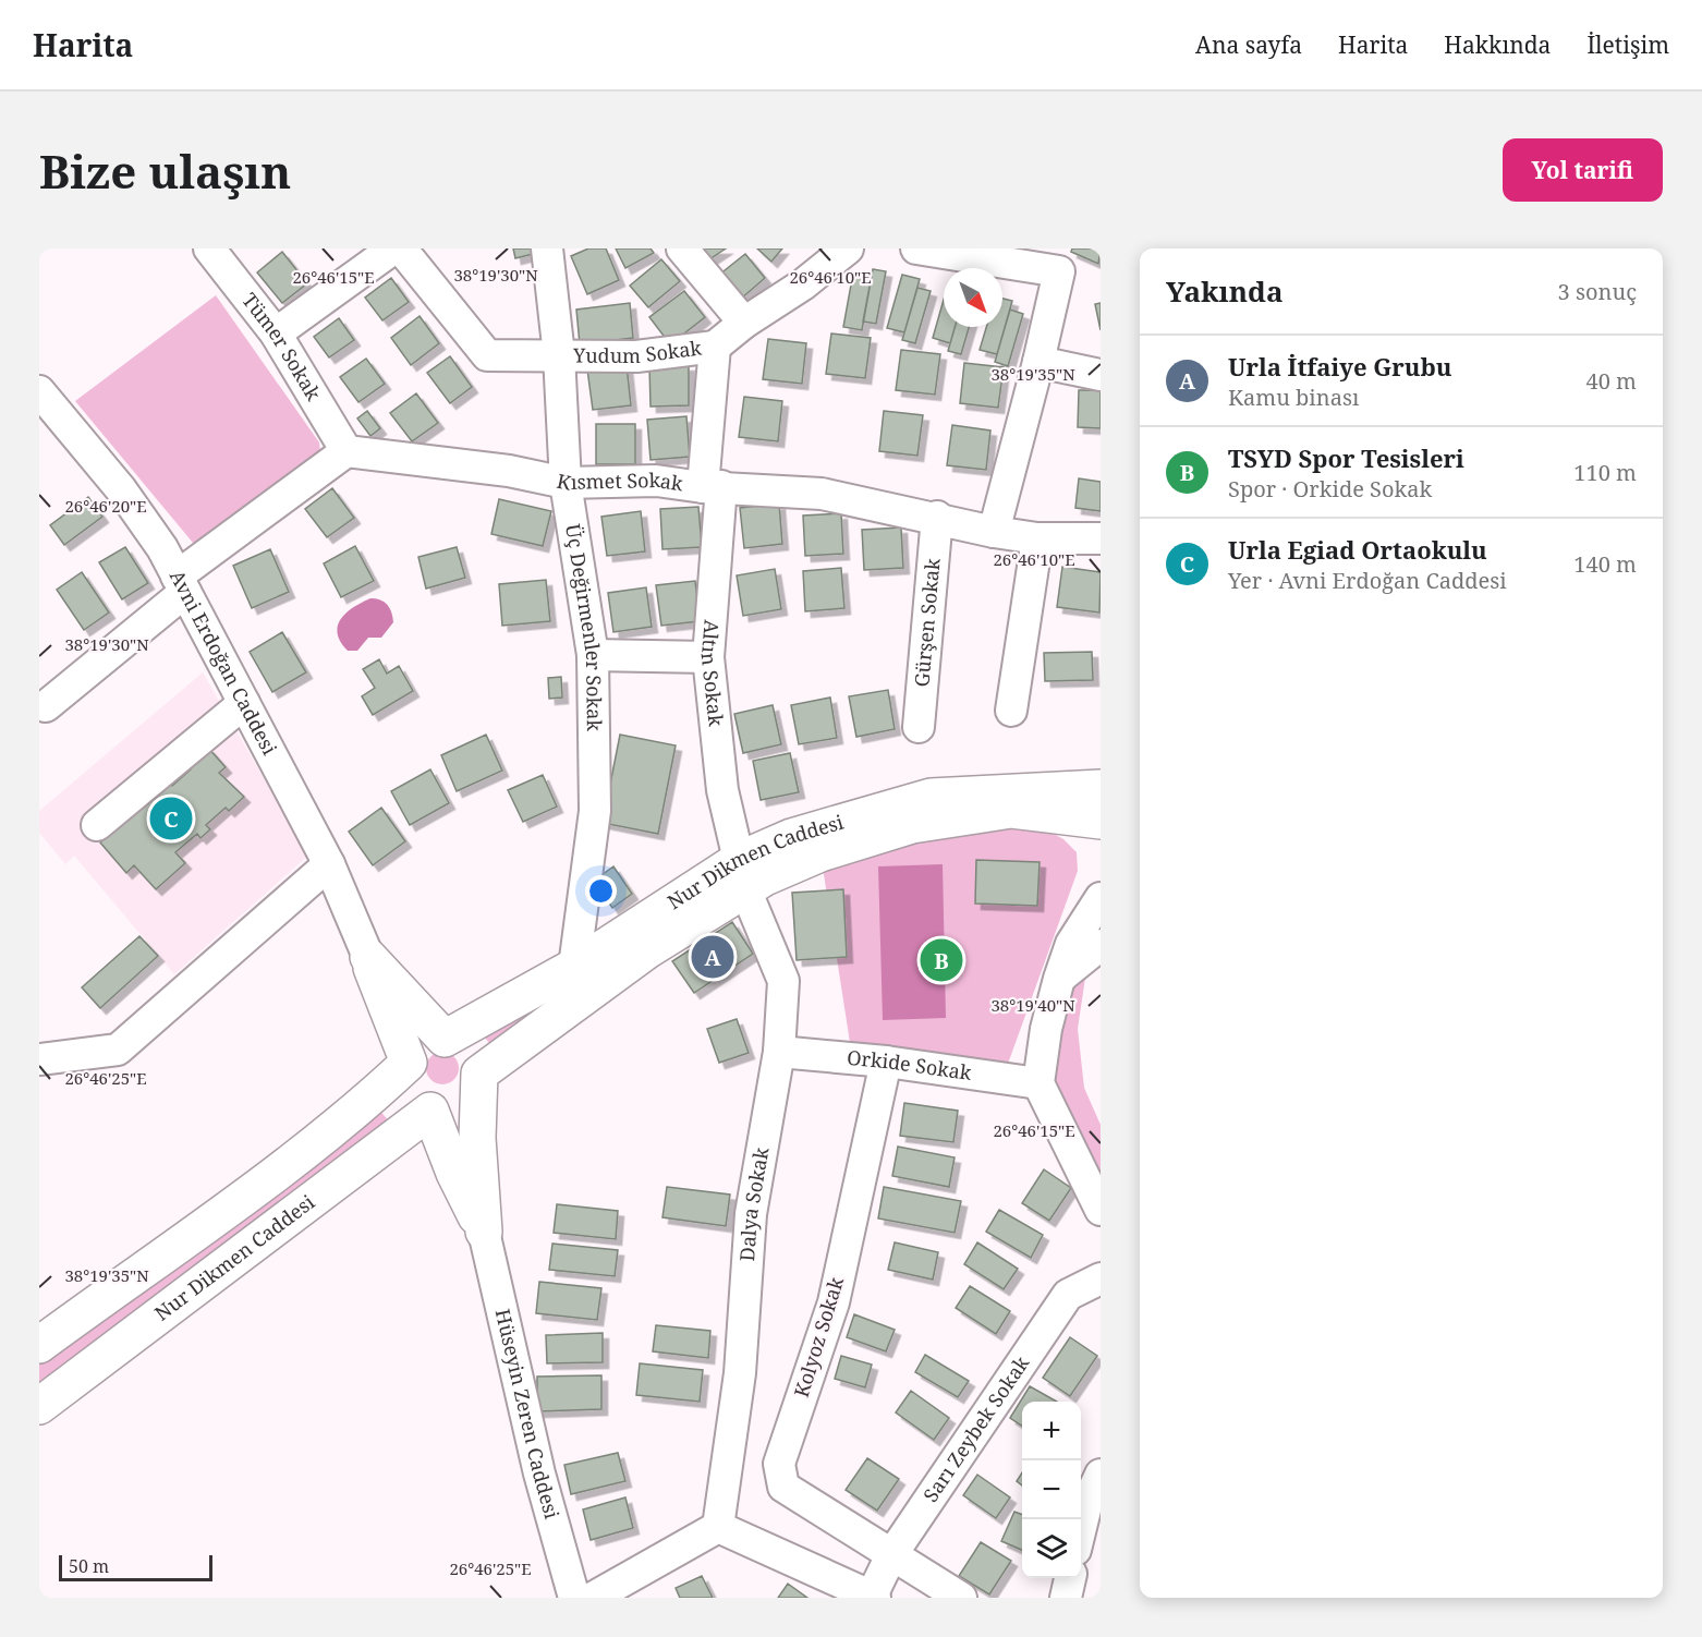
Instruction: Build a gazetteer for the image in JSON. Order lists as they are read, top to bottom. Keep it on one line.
{"streets":{"main road":["Nur Dikmen Caddesi"],"street":["Tümer Sokak","Yudum Sokak","Kısmet Sokak","Gürşen Sokak","Üç Değirmenler Sokak","Avni Erdoğan Caddesi","Altın Sokak","Orkide Sokak","Dalya Sokak","Kolyoz Sokak","Hüseyin Zeren Caddesi","Sarı Zeybek Sokak"]},"crossings":[["Tümer Sokak","Kısmet Sokak"],["Yudum Sokak","Üç Değirmenler Sokak"],["Yudum Sokak","Altın Sokak"],["Kısmet Sokak","Gürşen Sokak"],["Kısmet Sokak","Üç Değirmenler Sokak"],["Kısmet Sokak","Altın Sokak"],["Üç Değirmenler Sokak","Nur Dikmen Caddesi"],["Altın Sokak","Nur Dikmen Caddesi"],["Altın Sokak","Dalya Sokak"],["Nur Dikmen Caddesi","Dalya Sokak"],["Orkide Sokak","Dalya Sokak"],["Orkide Sokak","Kolyoz Sokak"],["Kolyoz Sokak","Sarı Zeybek Sokak"]],"scale_bar":"50 m","north":"bottom right","page":{"header":"Harita","nav":["Ana sayfa","Harita","Hakkında","İletişim"],"buttons":"Yol tarifi","title":"Bize ulaşın","heading":["Yakında","3 sonuç"],"list":[{"mark":"A","name":"Urla İtfaiye Grubu","note":"Kamu binası","value":"40 m"},{"mark":"B","name":"TSYD Spor Tesisleri","note":"Spor · Orkide Sokak","value":"110 m"},{"mark":"C","name":"Urla Egiad Ortaokulu","note":"Yer · Avni Erdoğan Caddesi","value":"140 m"}],"pins":["C","A","B"],"map_buttons":["+","−"],"scale":"50 m"},"coordinates":["38°19'30\"N","26°46'15\"E","26°46'10\"E","38°19'35\"N","26°46'20\"E","38°19'40\"N","26°46'25\"E"]}
